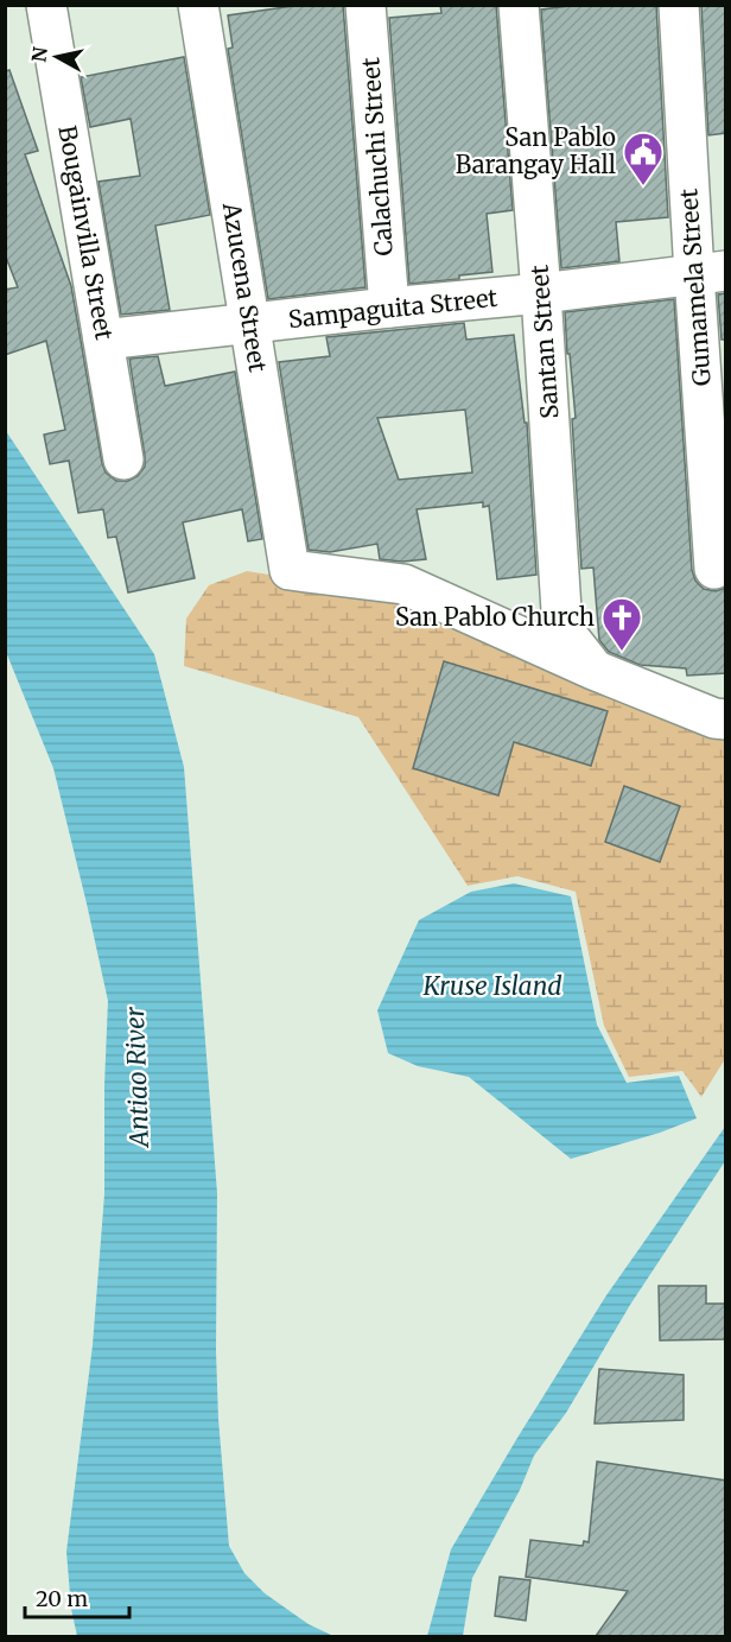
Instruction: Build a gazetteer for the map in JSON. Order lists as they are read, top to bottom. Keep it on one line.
{"streets":{"street":["Calachuchi Street","Bougainvilla Street","Azucena Street","Gumamela Street","Sampaguita Street","Santan Street"]},"crossings":[["Calachuchi Street","Sampaguita Street"],["Bougainvilla Street","Sampaguita Street"],["Azucena Street","Sampaguita Street"],["Azucena Street","Santan Street"],["Gumamela Street","Sampaguita Street"],["Sampaguita Street","Santan Street"]],"water":["Kruse Island","Antiao River"],"places":{"public building":["San Pablo Barangay Hall"],"church":["San Pablo Church"]},"scale_bar":"20 m","north":"left"}
